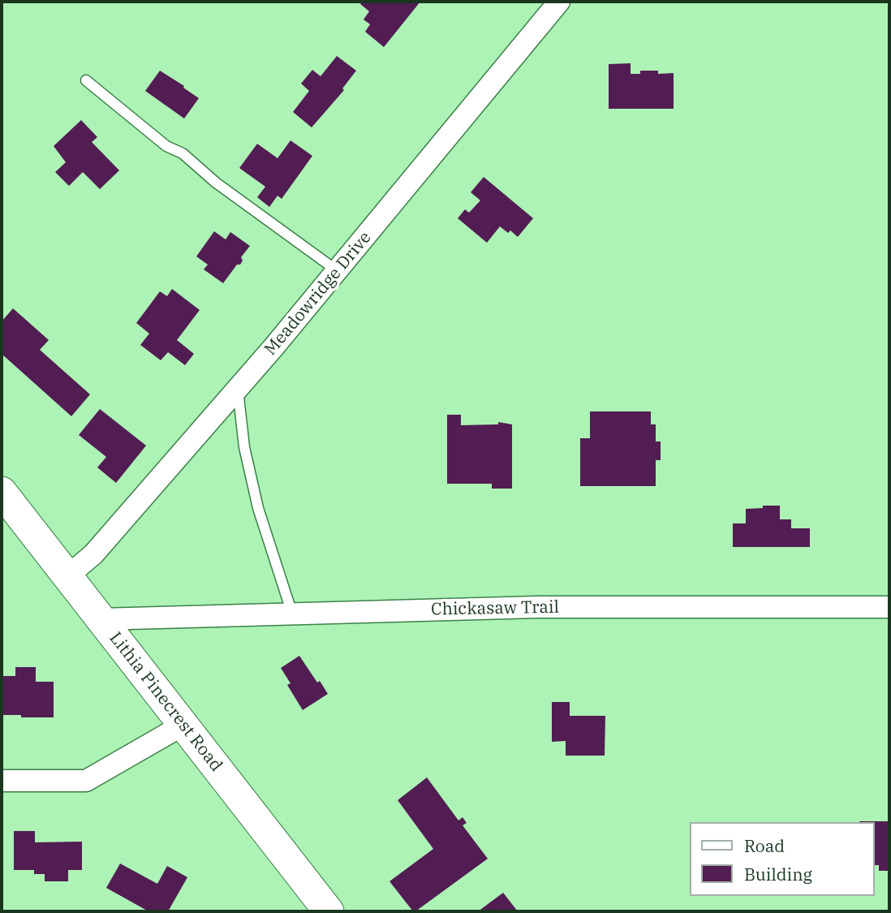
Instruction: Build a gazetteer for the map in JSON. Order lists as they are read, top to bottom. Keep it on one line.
{"streets":{"main road":["Lithia Pinecrest Road"],"street":["Meadowridge Drive","Chickasaw Trail"]},"crossings":[["Meadowridge Drive","Lithia Pinecrest Road"],["Chickasaw Trail","Lithia Pinecrest Road"]],"legend":["Road","Building"]}
